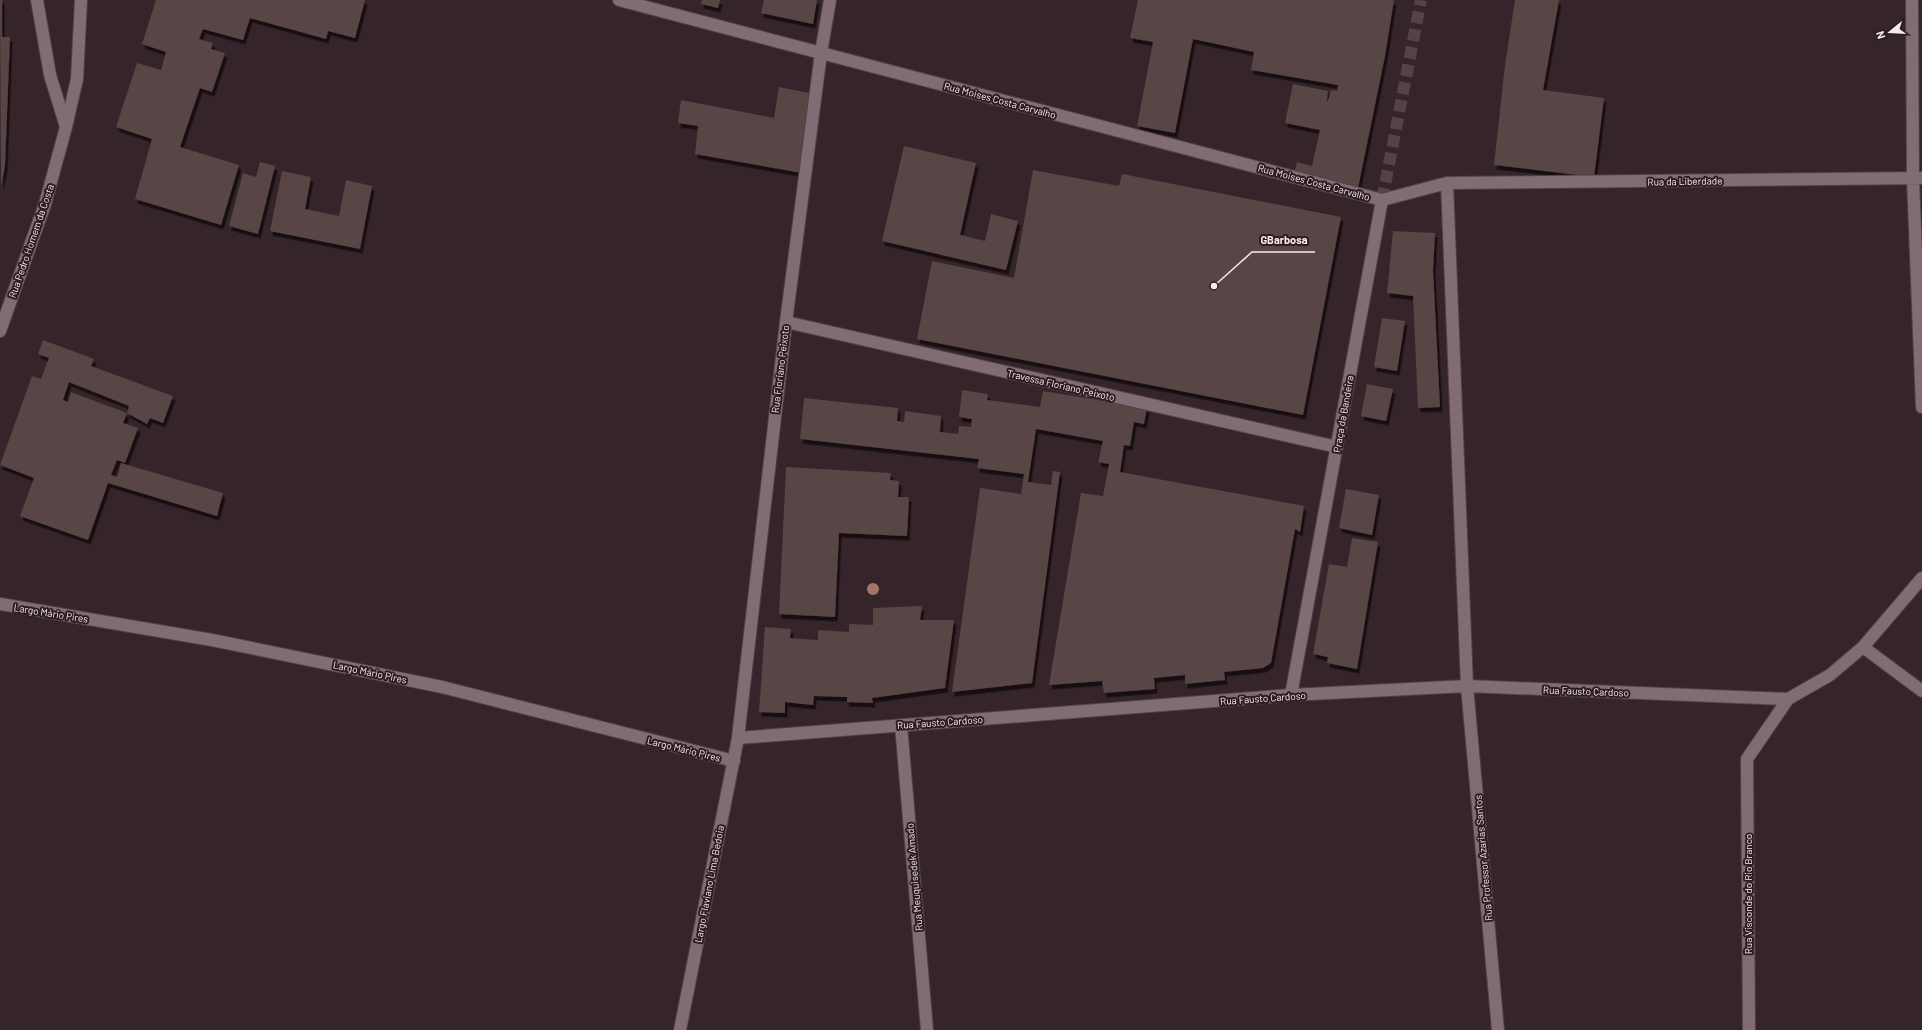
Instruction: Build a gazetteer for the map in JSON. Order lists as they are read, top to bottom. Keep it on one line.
{"streets":{"street":["Rua Moises Costa Carvalho","Rua da Liberdade","Rua Pedro Homem da Costa","Rua Floriano Peixoto","Travessa Floriano Peixoto","Praça da Bandeira","Largo Mário Pires","Rua Fausto Cardoso","Rua Professor Azarias Santos","Rua Meuquisedek Amado","Largo Flaviano Lima Bedoia","Rua Visconde do Rio Branco"]},"crossings":[["Rua Moises Costa Carvalho","Rua Floriano Peixoto"],["Rua Moises Costa Carvalho","Praça da Bandeira"],["Rua da Liberdade","Rua Professor Azarias Santos"],["Rua Floriano Peixoto","Travessa Floriano Peixoto"],["Rua Floriano Peixoto","Rua Fausto Cardoso"],["Rua Floriano Peixoto","Largo Flaviano Lima Bedoia"],["Travessa Floriano Peixoto","Praça da Bandeira"],["Praça da Bandeira","Rua Fausto Cardoso"],["Largo Mário Pires","Largo Flaviano Lima Bedoia"],["Rua Fausto Cardoso","Rua Professor Azarias Santos"],["Rua Fausto Cardoso","Rua Meuquisedek Amado"],["Rua Fausto Cardoso","Largo Flaviano Lima Bedoia"],["Rua Fausto Cardoso","Rua Visconde do Rio Branco"]],"places":["GBarbosa"],"north":"left"}
